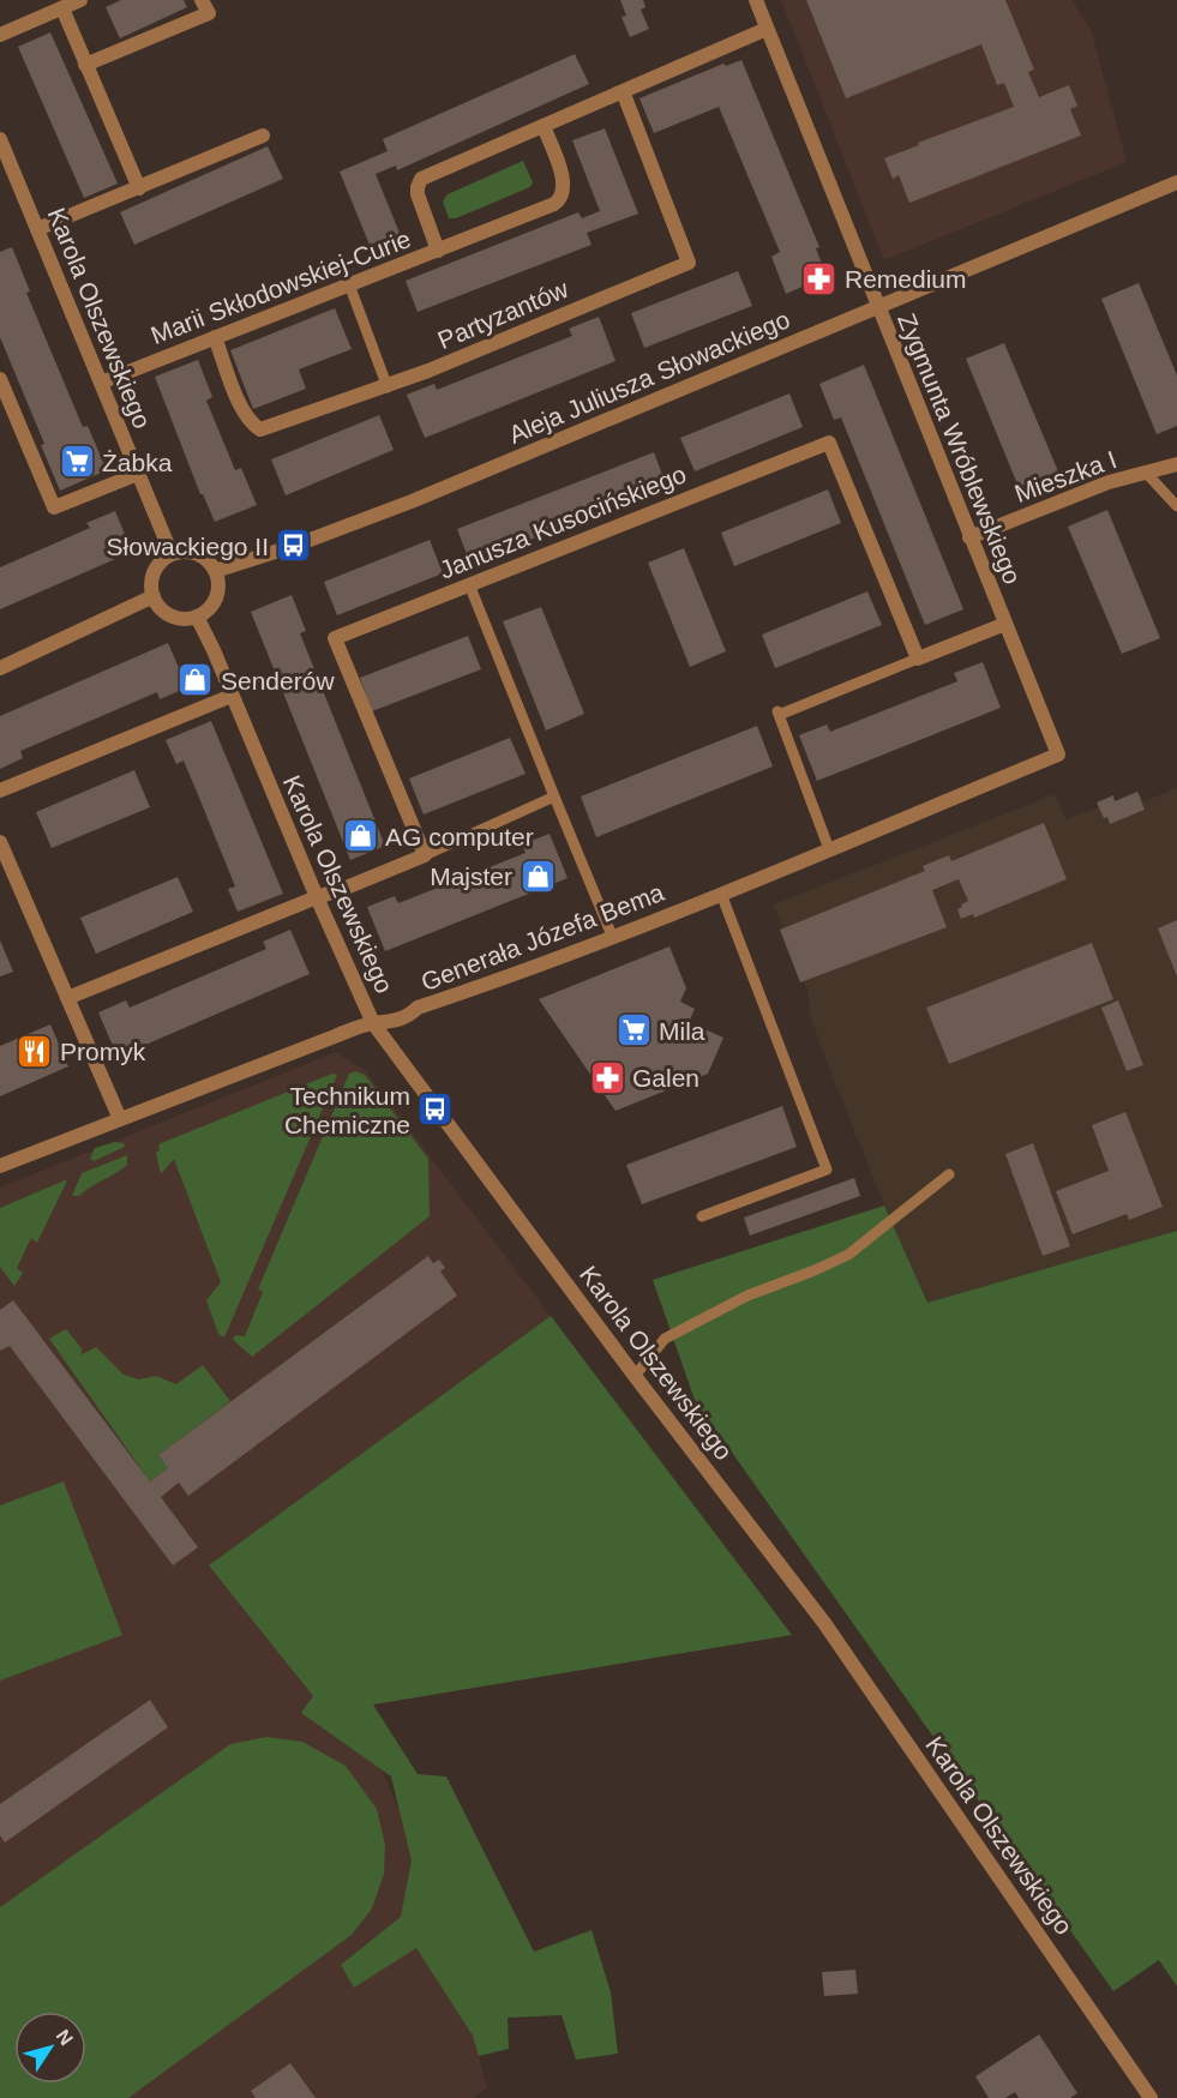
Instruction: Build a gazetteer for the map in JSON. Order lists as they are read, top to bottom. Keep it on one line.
{"streets":{"street":["Marii Skłodowskiej-Curie","Partyzantów","Karola Olszewskiego","Aleja Juliusza Słowackiego","Zygmunta Wróblewskiego","Mieszka I","Janusza Kusocińskiego","Generała Józefa Bema"]},"crossings":[["Marii Skłodowskiej-Curie","Partyzantów"],["Marii Skłodowskiej-Curie","Karola Olszewskiego"],["Marii Skłodowskiej-Curie","Zygmunta Wróblewskiego"],["Karola Olszewskiego","Aleja Juliusza Słowackiego"],["Karola Olszewskiego","Generała Józefa Bema"],["Aleja Juliusza Słowackiego","Zygmunta Wróblewskiego"],["Zygmunta Wróblewskiego","Mieszka I"],["Zygmunta Wróblewskiego","Generała Józefa Bema"]],"places":{"pharmacy":["Remedium","Galen"],"supermarket":["Żabka","Mila"],"bus stop":["Słowackiego II","Technikum Chemiczne"],"shop":["Senderów","AG computer","Majster"],"restaurant":["Promyk"]},"north":"top right"}
